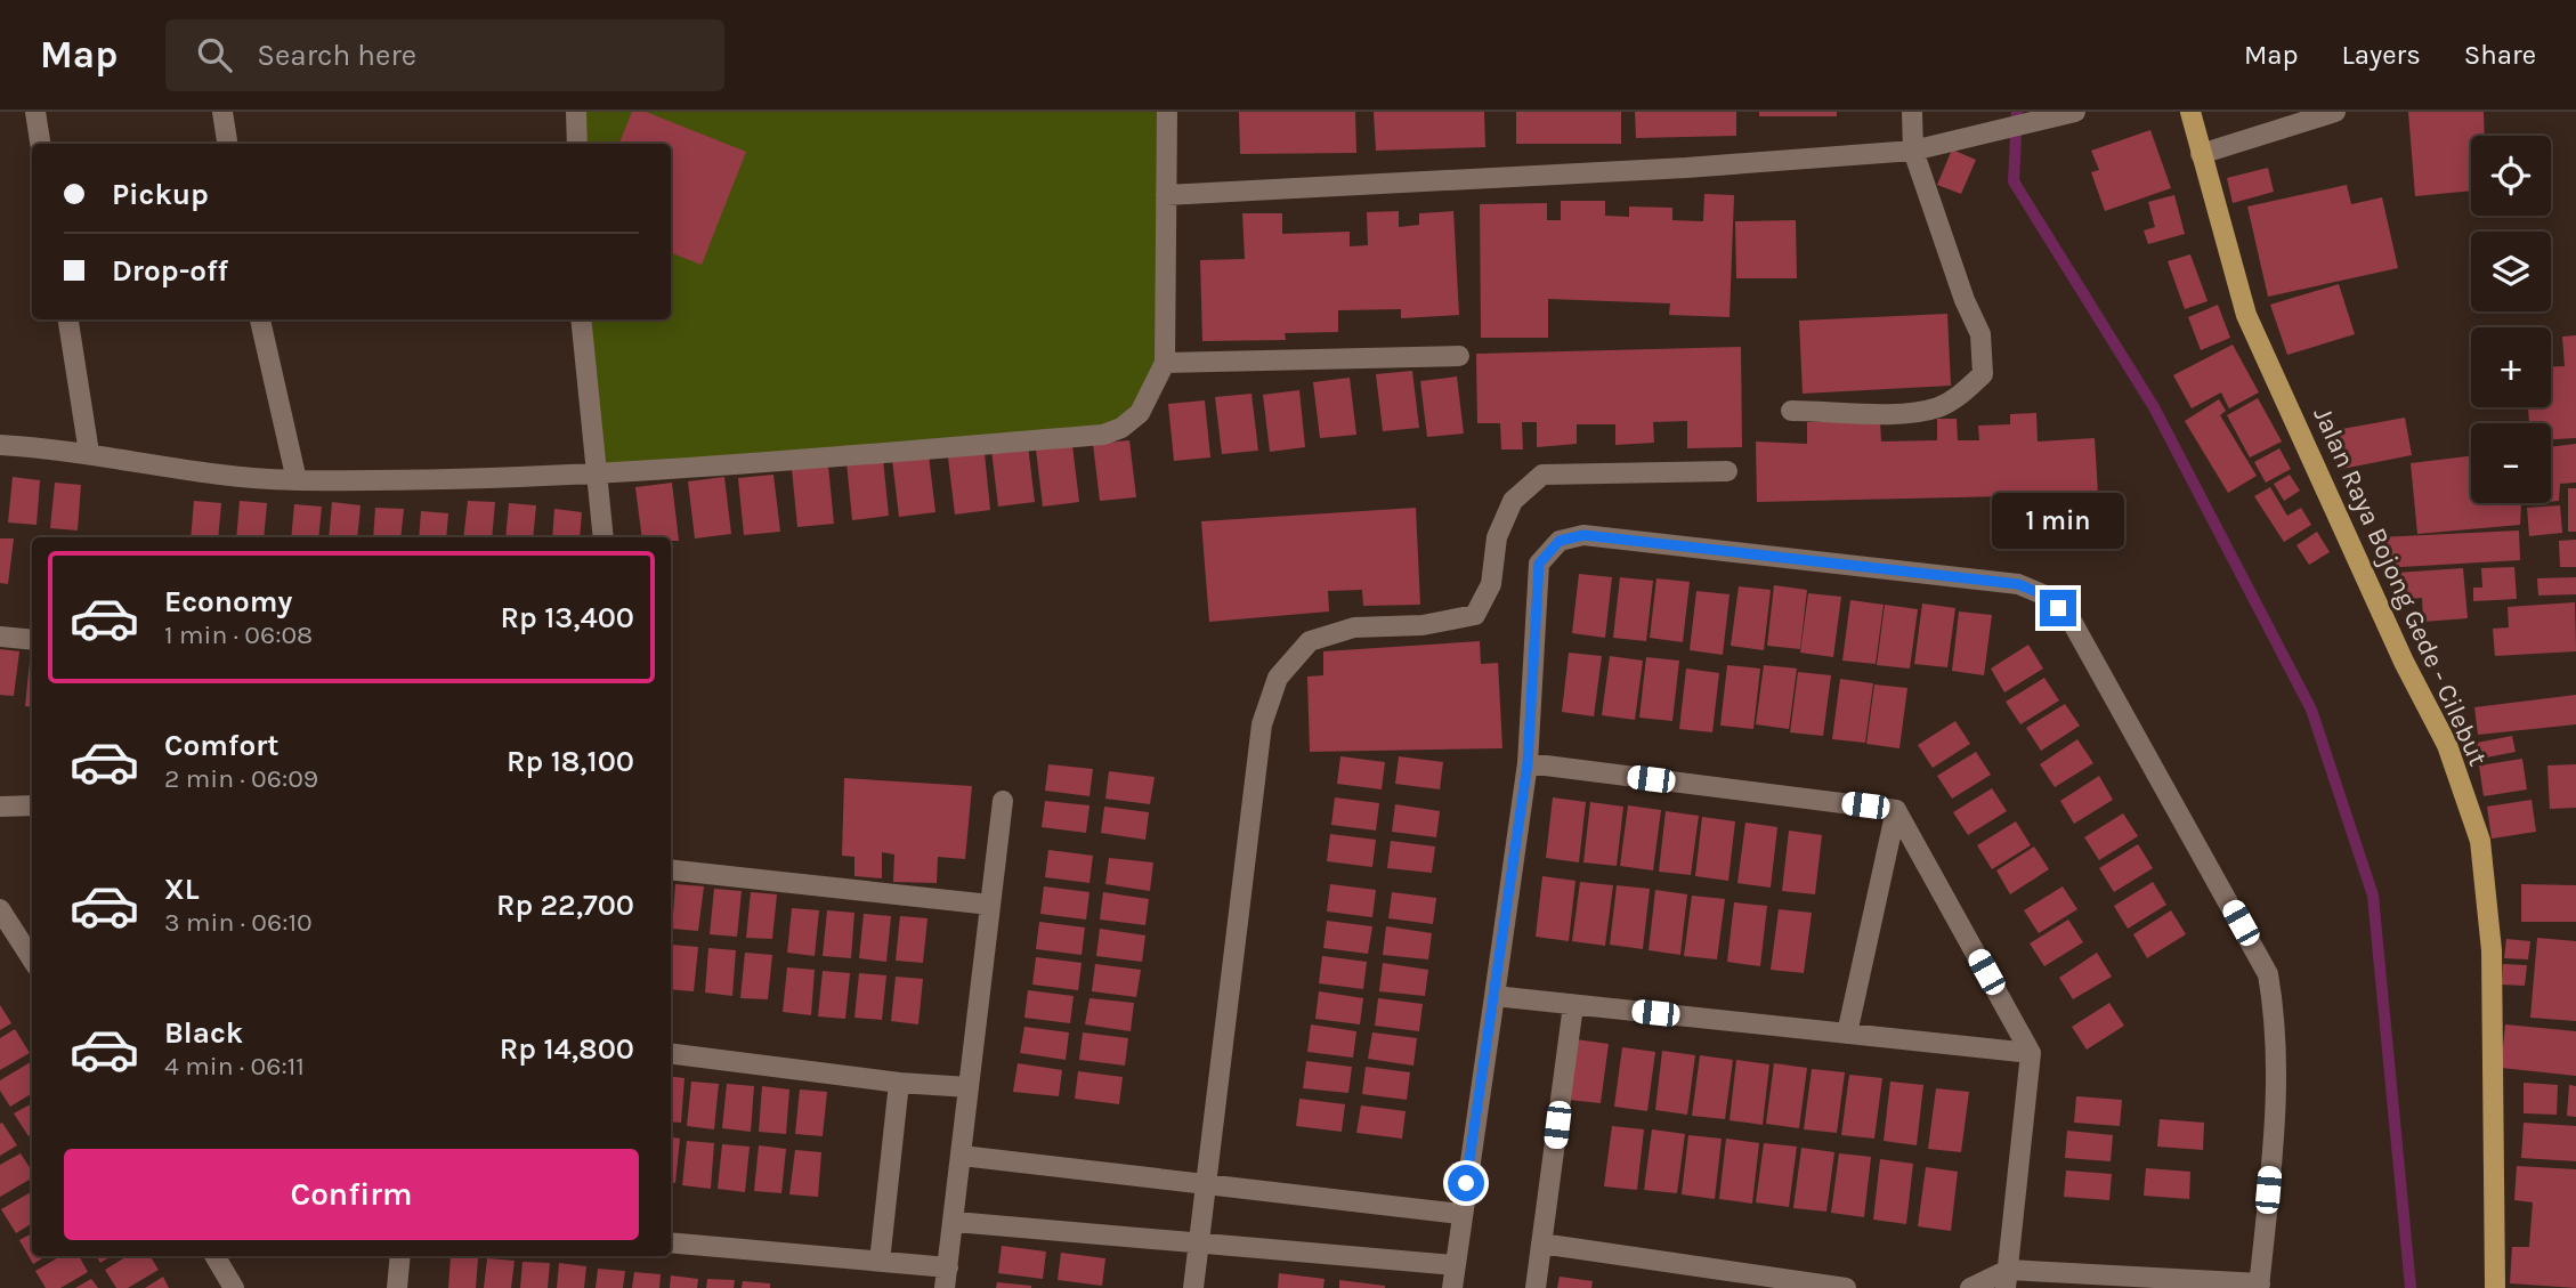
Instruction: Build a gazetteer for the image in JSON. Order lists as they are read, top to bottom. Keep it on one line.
{"streets":{"main road":["Jalan Raya Bojong Gede - Cilebut"]},"page":{"header":"Map","search":"Search here","nav":["Map","Layers","Share"],"map_buttons":["+","−"],"banner":["Pickup","Drop-off"],"bubble":"1 min","list":[{"name":"Economy","note":"1 min · 06:08","value":"Rp 13,400"},{"name":"Comfort","note":"2 min · 06:09","value":"Rp 18,100"},{"name":"XL","note":"3 min · 06:10","value":"Rp 22,700"},{"name":"Black","note":"4 min · 06:11","value":"Rp 14,800"}],"buttons":"Confirm"}}
